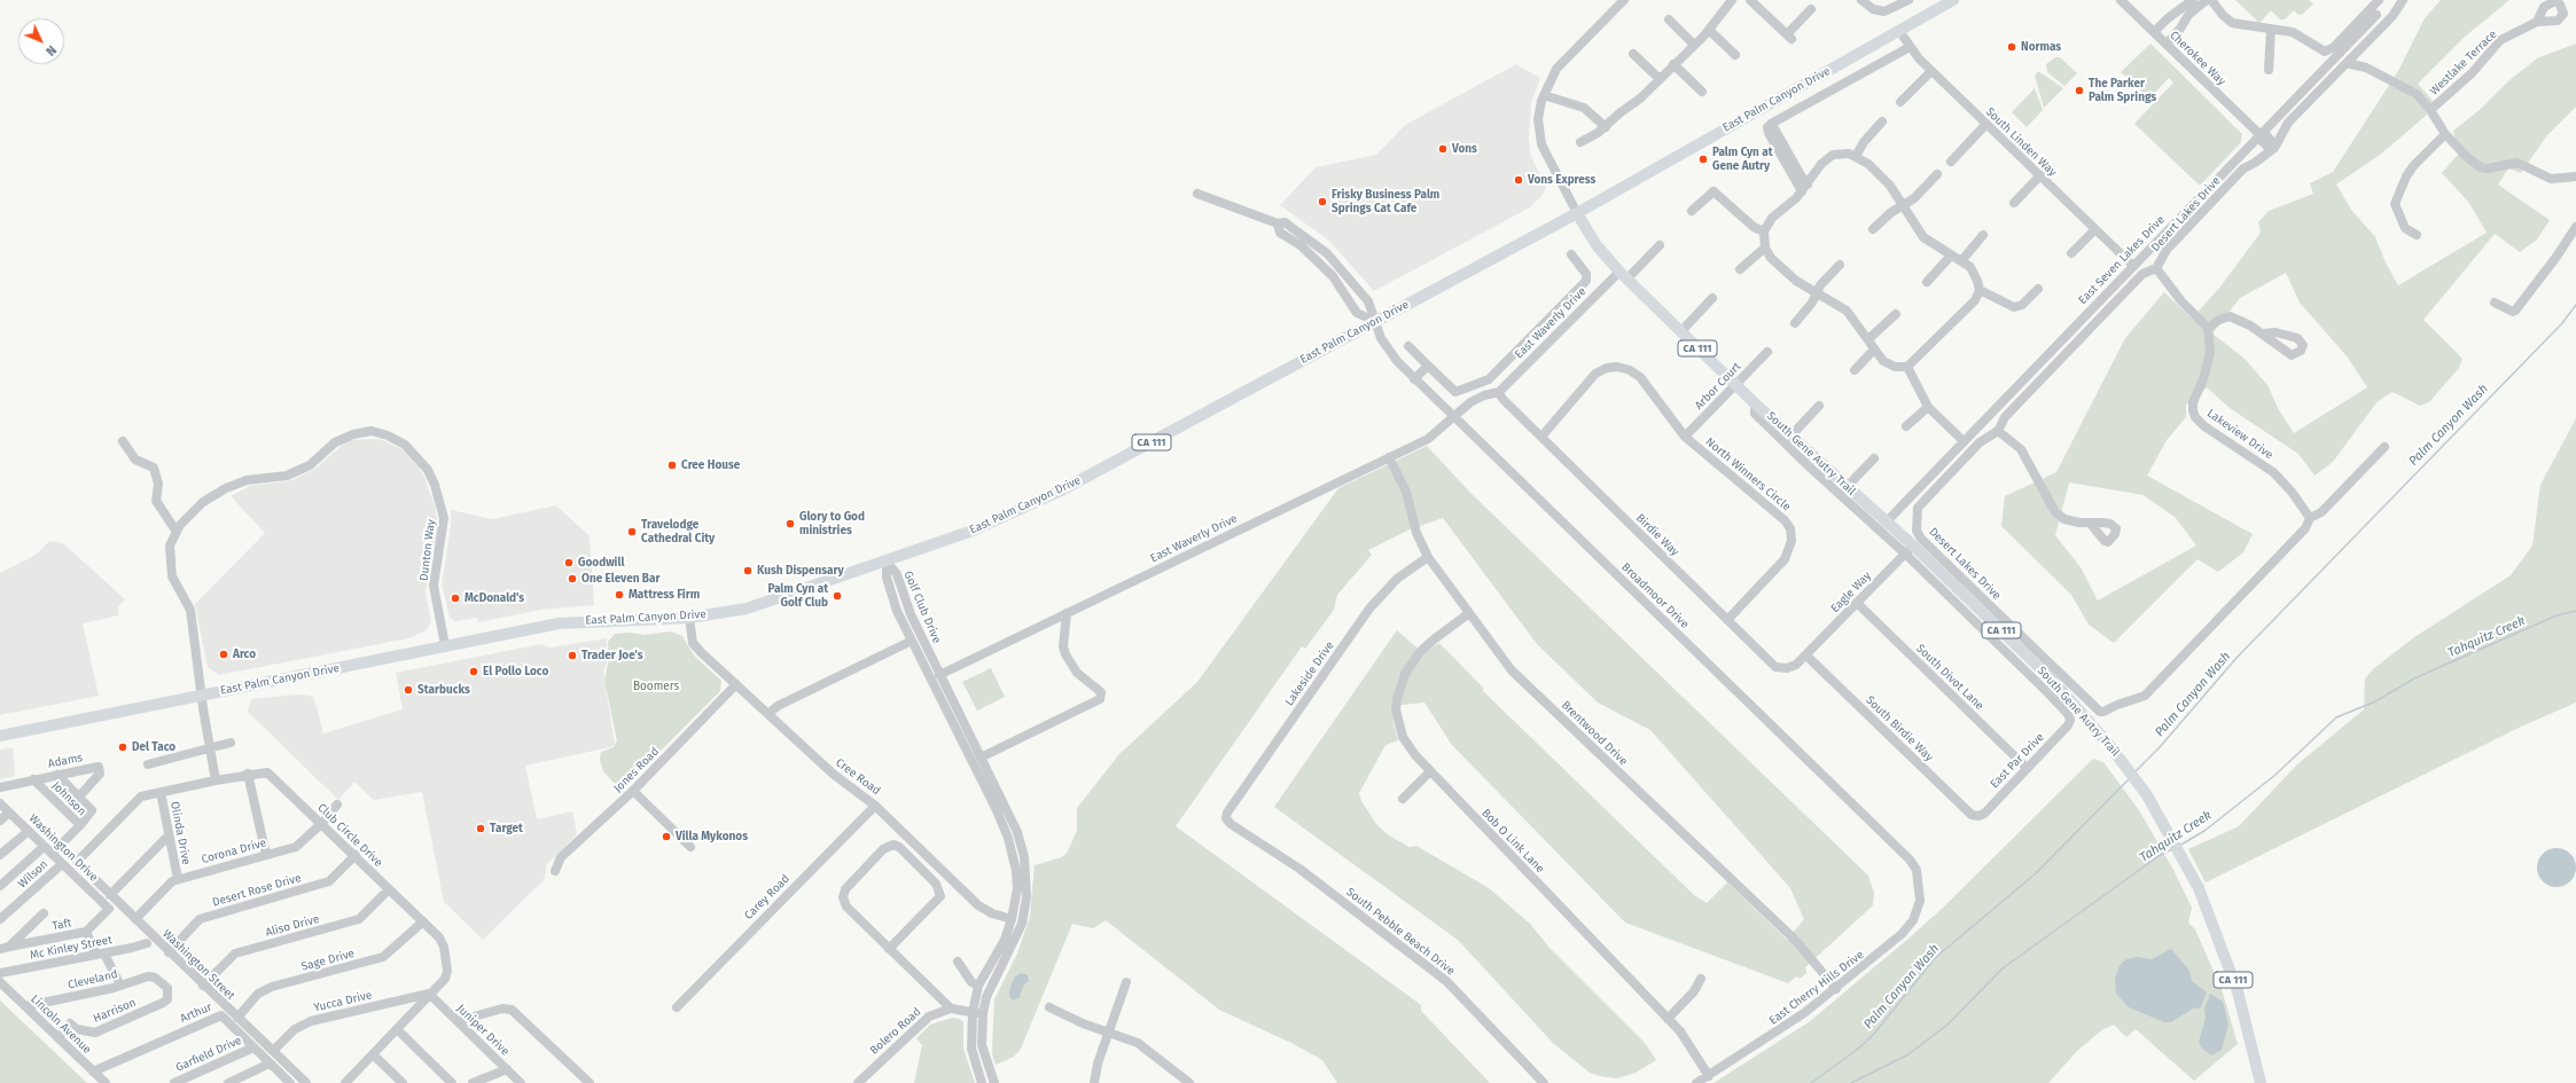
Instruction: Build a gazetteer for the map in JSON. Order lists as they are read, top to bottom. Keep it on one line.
{"streets":{"main road":["East Palm Canyon Drive","CA 111","South Gene Autry Trail"],"street":["Cherokee Way","Westlake Terrace","South Linden Way","Desert Lakes Drive","East Seven Lakes Drive","East Waverly Drive","Arbor Court","Lakeview Drive","North Winners Circle","Birdie Way","Dunton Way","Eagle Way","Broadmoor Drive","Golf Club Drive","Lakeside Drive","South Divot Lane","South Birdie Way","Brentwood Drive","Adams","East Par Drive","Jones Road","Cree Road","Johnson","Olinda Drive","Club Circle Drive","Bob O Link Lane","Washington Drive","Corona Drive","Wilson","Desert Rose Drive","Carey Road","Taft","Aliso Drive","South Pebble Beach Drive","Mc Kinley Street","Sage Drive","Washington Street","Cleveland","East Cherry Hills Drive","Yucca Drive","Harrison","Arthur","Lincoln Avenue","Juniper Drive","Bolero Road","Garfield Drive"]},"crossings":[["Cherokee Way","Desert Lakes Drive"],["Cherokee Way","East Seven Lakes Drive"],["East Palm Canyon Drive","South Linden Way"],["East Palm Canyon Drive","South Gene Autry Trail"],["East Palm Canyon Drive","Dunton Way"],["East Palm Canyon Drive","Broadmoor Drive"],["East Palm Canyon Drive","Golf Club Drive"],["East Palm Canyon Drive","Cree Road"],["South Linden Way","East Seven Lakes Drive"],["Desert Lakes Drive","Lakeview Drive"],["East Seven Lakes Drive","South Gene Autry Trail"],["East Waverly Drive","South Gene Autry Trail"],["East Waverly Drive","Birdie Way"],["East Waverly Drive","Broadmoor Drive"],["East Waverly Drive","Golf Club Drive"],["East Waverly Drive","Brentwood Drive"],["Arbor Court","South Gene Autry Trail"],["Arbor Court","North Winners Circle"],["South Gene Autry Trail","Eagle Way"],["South Gene Autry Trail","East Par Drive"],["North Winners Circle","Birdie Way"],["Birdie Way","Eagle Way"],["Birdie Way","South Birdie Way"],["Eagle Way","South Divot Lane"],["Eagle Way","South Birdie Way"],["Broadmoor Drive","East Cherry Hills Drive"],["Golf Club Drive","Cree Road"],["Golf Club Drive","Bolero Road"],["Lakeside Drive","Brentwood Drive"],["Lakeside Drive","South Pebble Beach Drive"],["South Divot Lane","East Par Drive"],["South Birdie Way","East Par Drive"],["Brentwood Drive","Bob O Link Lane"],["Brentwood Drive","East Cherry Hills Drive"],["Adams","Johnson"],["Jones Road","Cree Road"],["Cree Road","Carey Road"],["Johnson","Washington Drive"],["Olinda Drive","Club Circle Drive"],["Olinda Drive","Corona Drive"],["Club Circle Drive","Corona Drive"],["Club Circle Drive","Desert Rose Drive"],["Club Circle Drive","Aliso Drive"],["Club Circle Drive","Sage Drive"],["Club Circle Drive","Washington Street"],["Club Circle Drive","Yucca Drive"],["Club Circle Drive","Juniper Drive"],["Bob O Link Lane","East Cherry Hills Drive"],["Washington Drive","Wilson"],["Washington Drive","Taft"],["Corona Drive","Washington Street"],["Desert Rose Drive","Washington Street"],["Aliso Drive","Washington Street"],["Sage Drive","Washington Street"],["Washington Street","Yucca Drive"],["Cleveland","Harrison"],["Cleveland","Lincoln Avenue"],["Yucca Drive","Juniper Drive"],["Harrison","Lincoln Avenue"],["Arthur","Lincoln Avenue"],["Arthur","Garfield Drive"]],"water":["Palm Canyon Wash","Tahquitz Creek"],"parks":["Boomers"],"places":["Normas","The Parker Palm Springs","Vons","Palm Cyn at Gene Autry","Vons Express","Frisky Business Palm Springs Cat Cafe","Cree House","Glory to God ministries","Travelodge Cathedral City","Goodwill","Kush Dispensary","One Eleven Bar","Mattress Firm","Palm Cyn at Golf Club","McDonald's","Arco","Trader Joe's","El Pollo Loco","Starbucks","Del Taco","Target","Villa Mykonos"],"north":"bottom right"}
